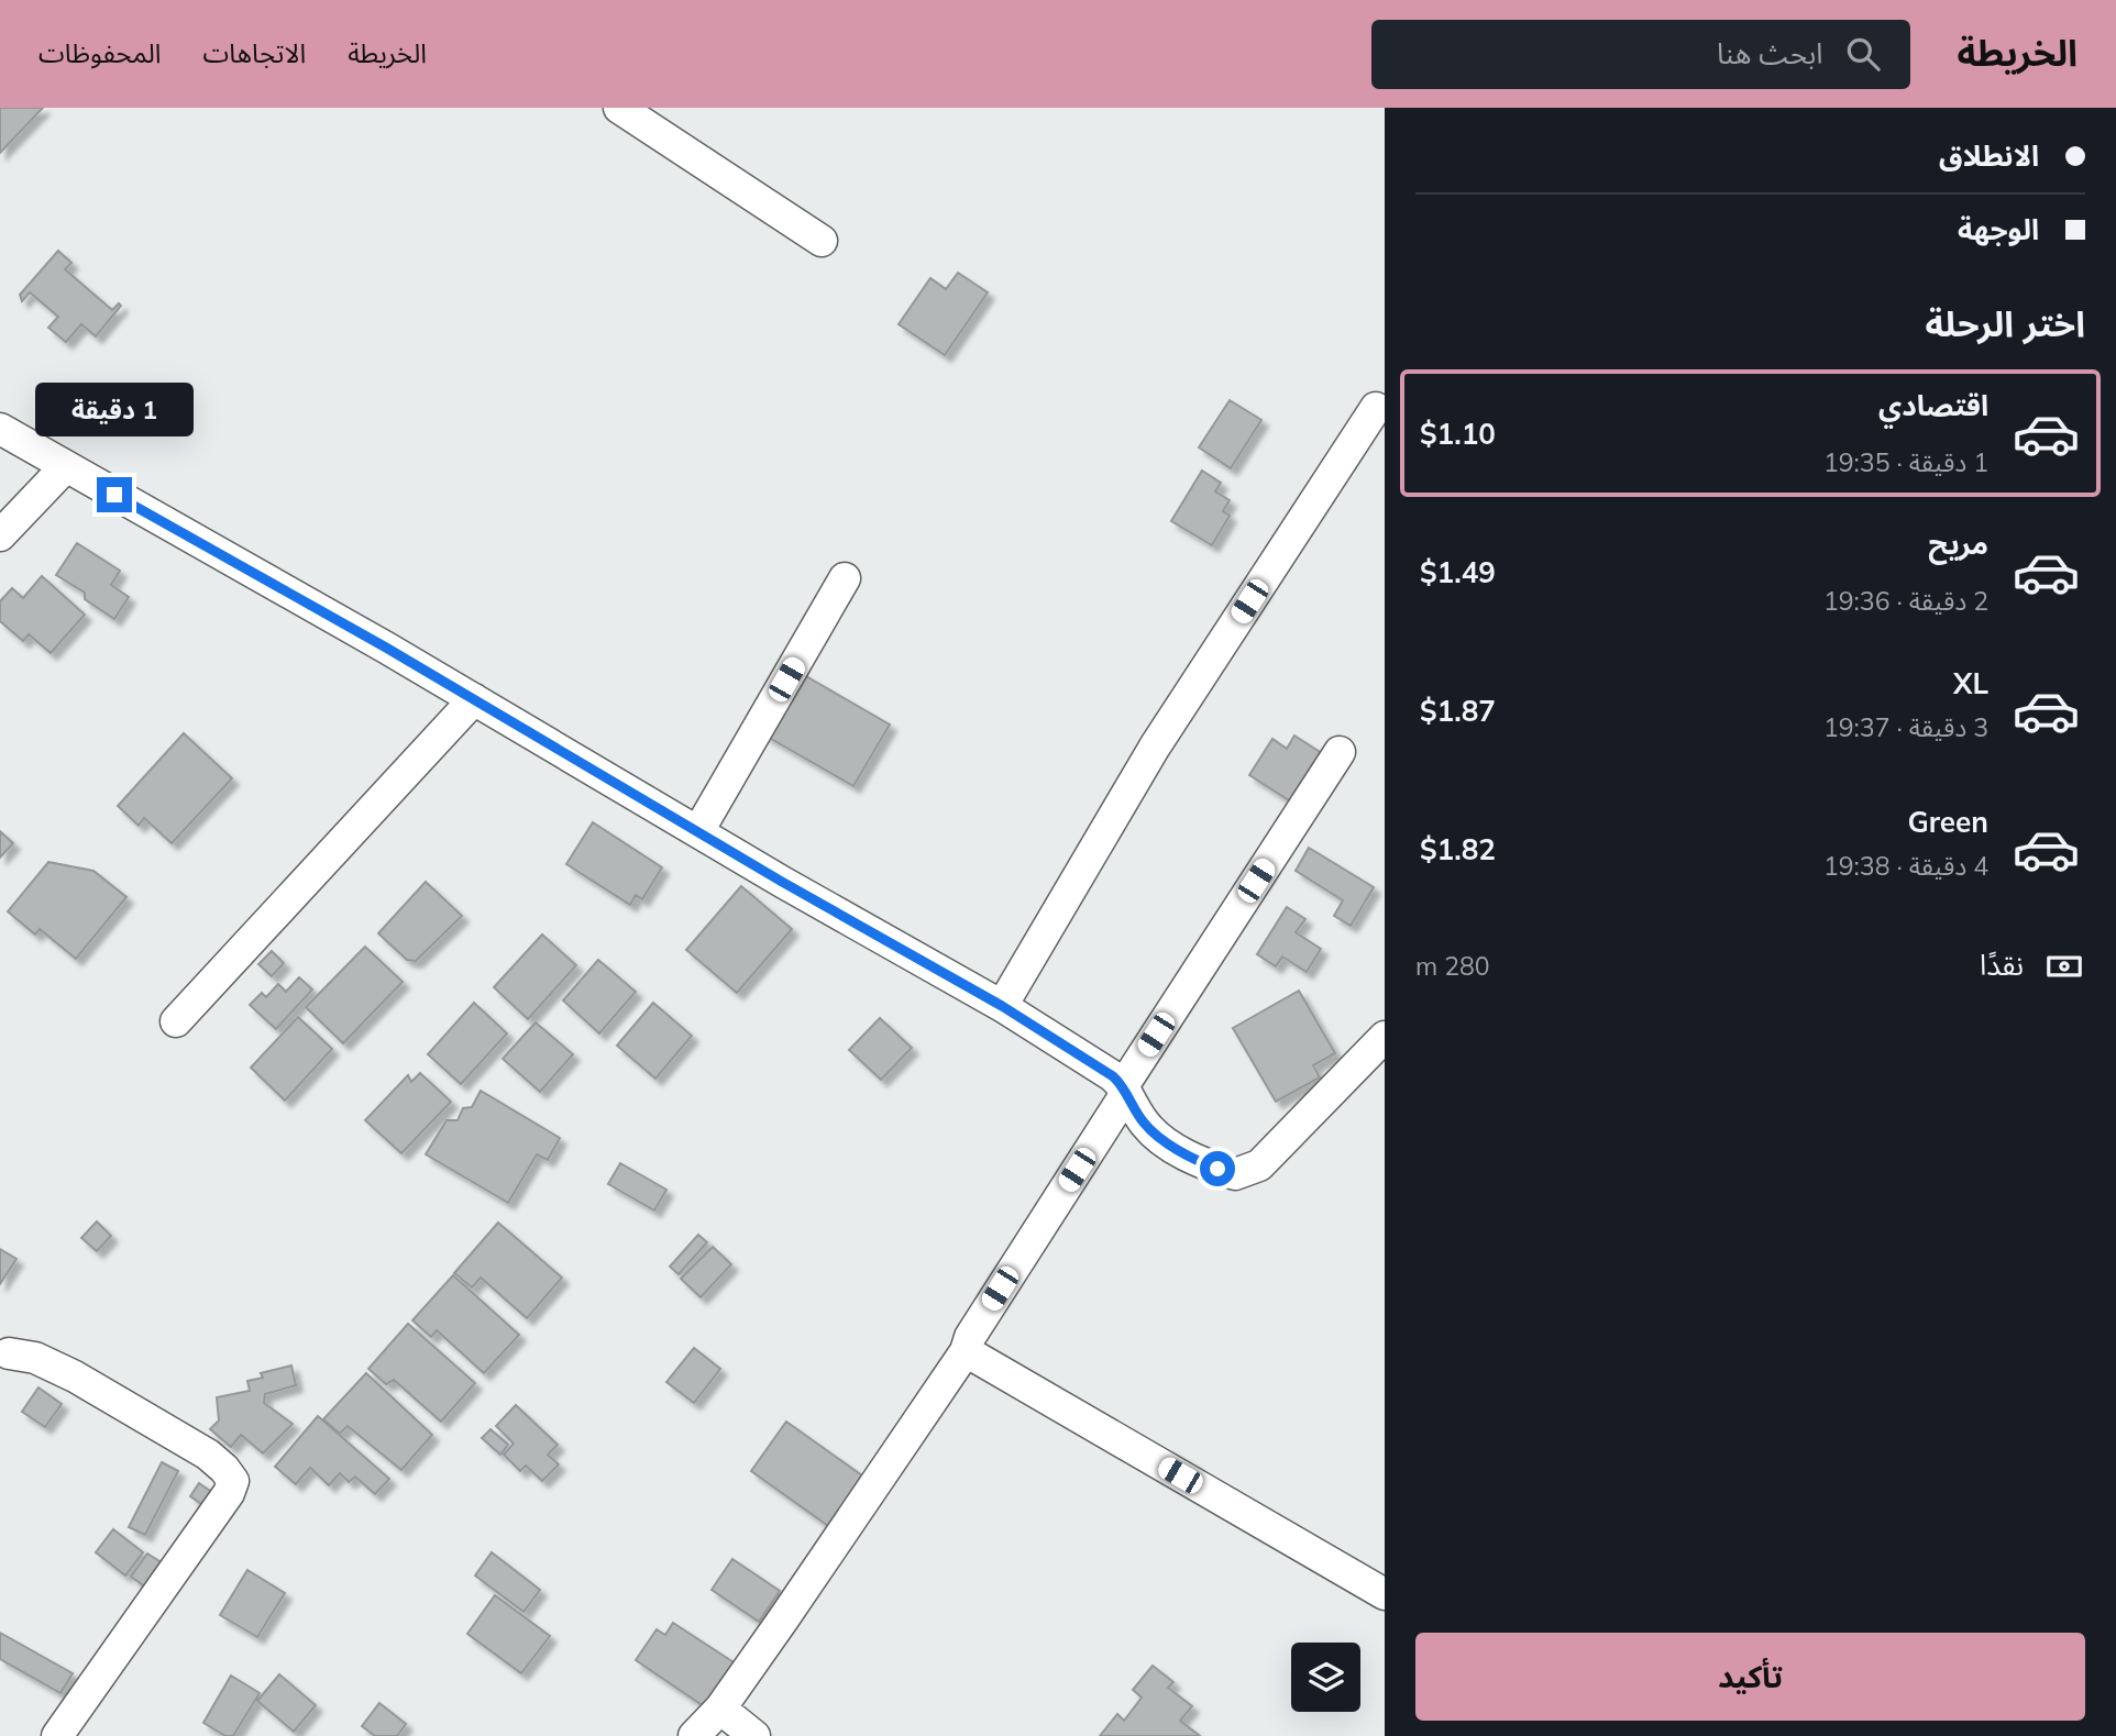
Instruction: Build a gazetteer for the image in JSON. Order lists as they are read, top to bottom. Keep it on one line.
{"page":{"header":"الخريطة","search":"ابحث هنا","nav":["الخريطة","الاتجاهات","المحفوظات"],"banner":["الانطلاق","الوجهة"],"heading":"اختر الرحلة","list":[{"name":"اقتصادي","note":"1 دقيقة · 19:35","value":"$1.10"},{"name":"مريح","note":"2 دقيقة · 19:36","value":"$1.49"},{"name":"XL","note":"3 دقيقة · 19:37","value":"$1.87"},{"name":"Green","note":"4 دقيقة · 19:38","value":"$1.82"}],"bubble":"1 دقيقة","pay":["نقدًا","280 m"],"buttons":"تأكيد"}}
